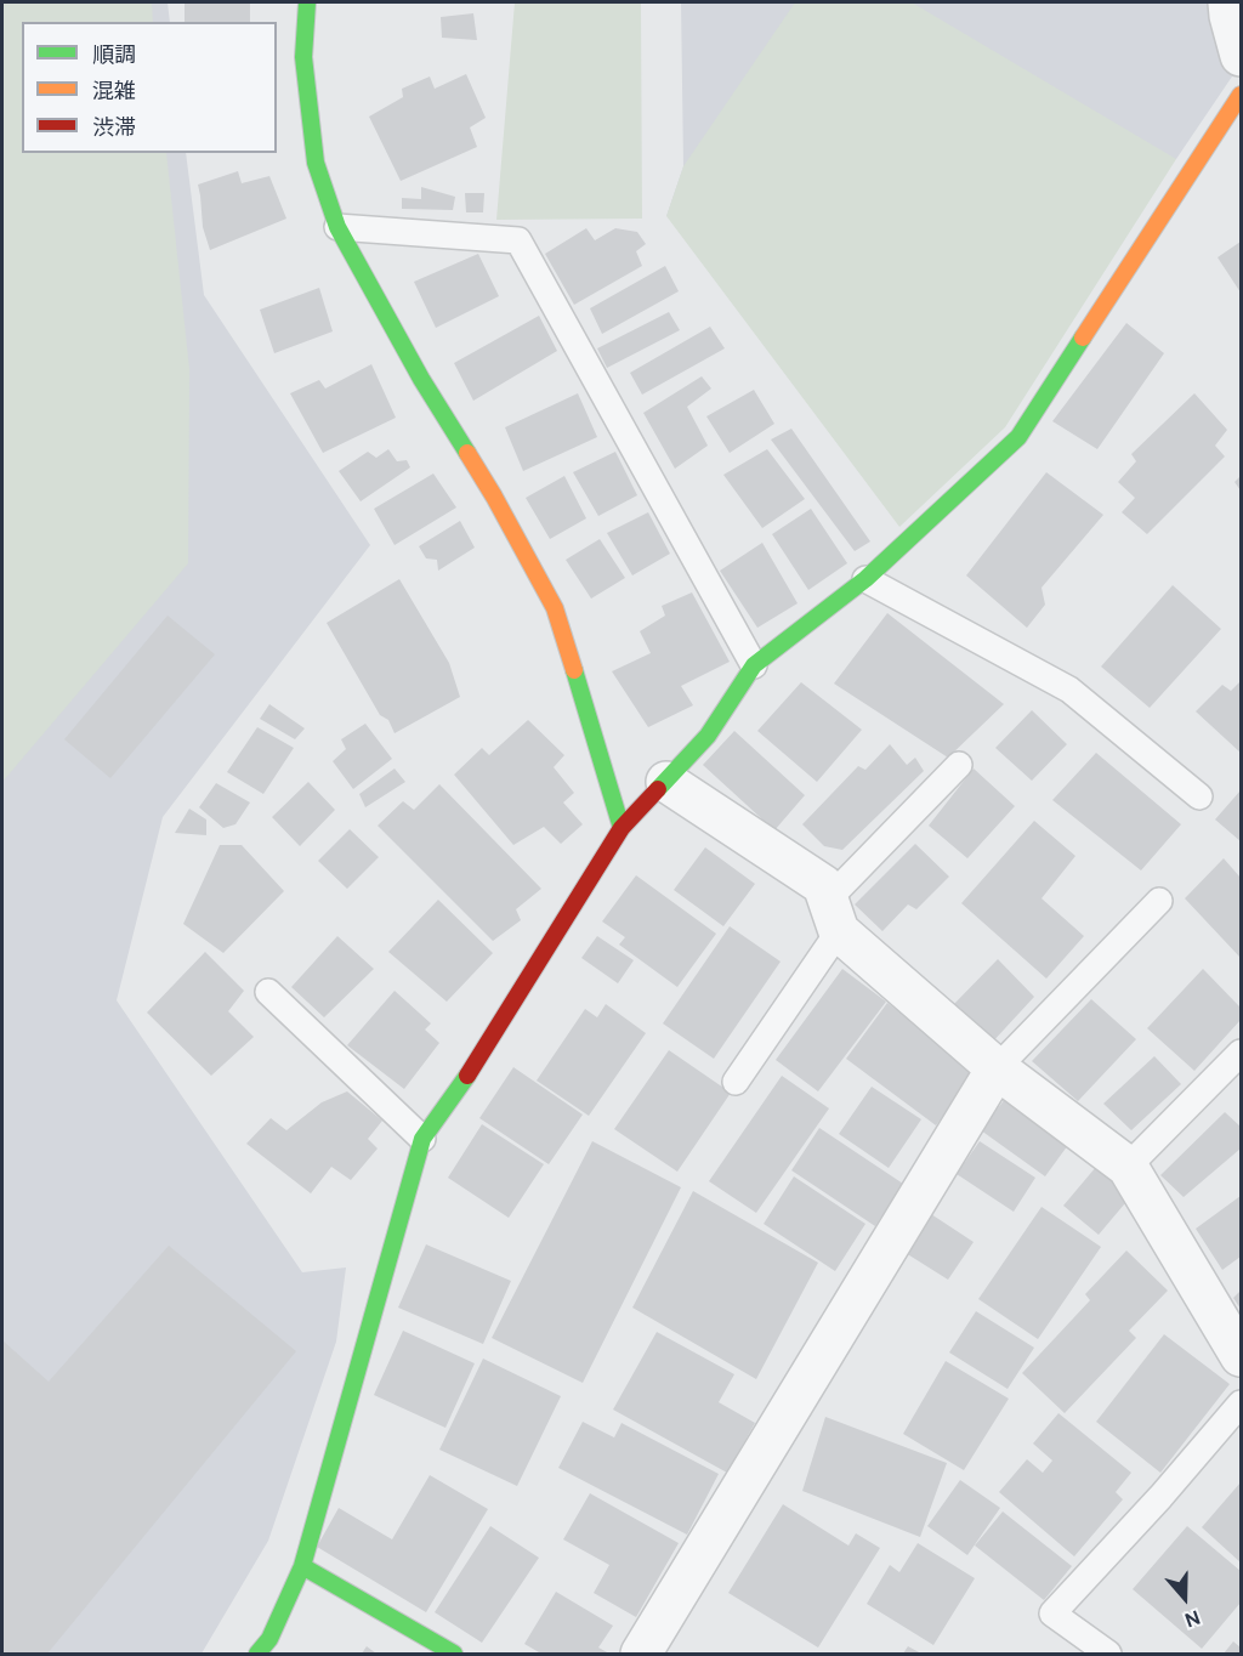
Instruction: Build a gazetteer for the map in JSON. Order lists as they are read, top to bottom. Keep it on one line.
{"legend":["順調","混雑","渋滞"],"north":"bottom"}
